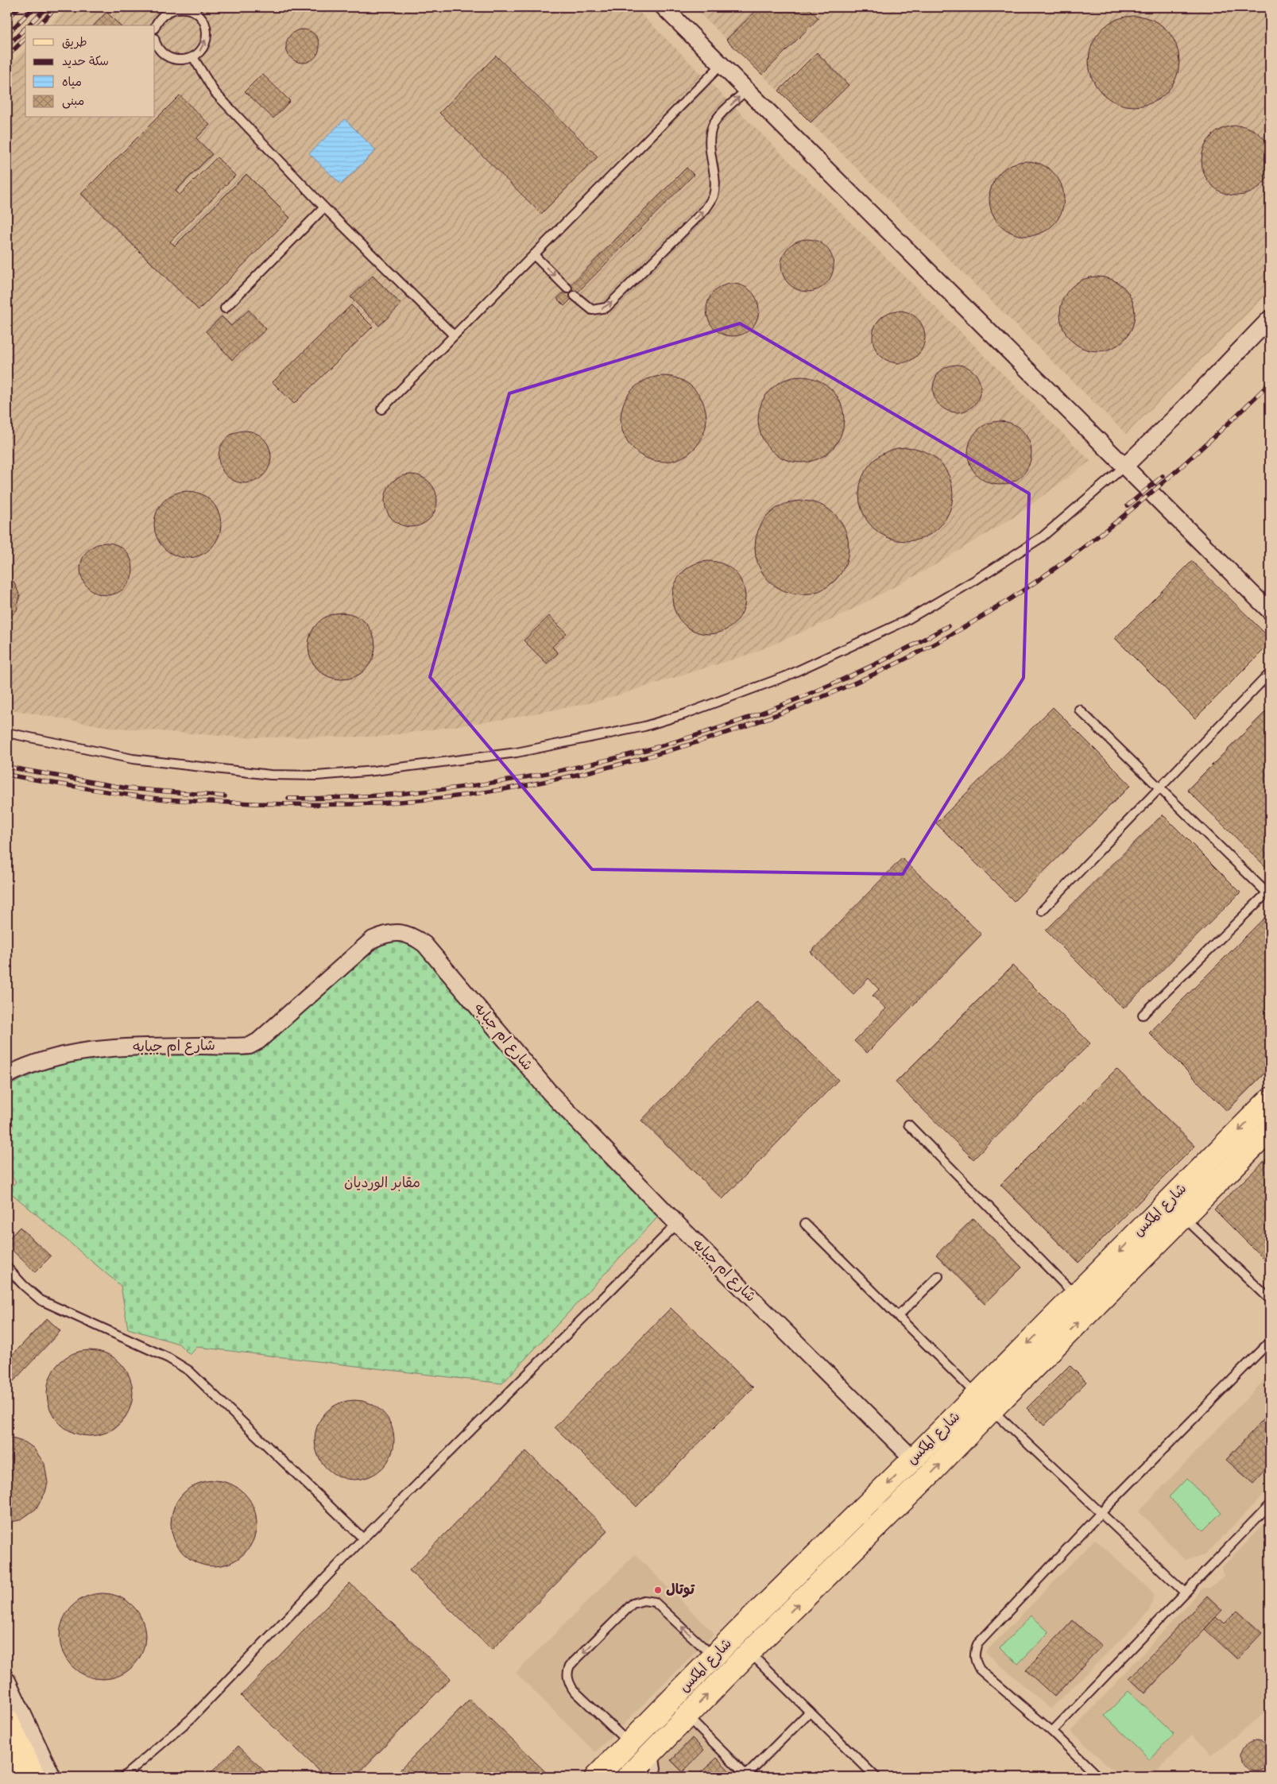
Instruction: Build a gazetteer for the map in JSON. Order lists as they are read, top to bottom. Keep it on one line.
{"streets":{"main road":["شارع المكس"],"street":["شارع ام جبابه"]},"crossings":[["شارع ام جبابه","شارع المكس"]],"parks":["مقابر الورديان"],"places":["توتال"],"legend":["طريق","سكة حديد","مياه","مبنى"]}
